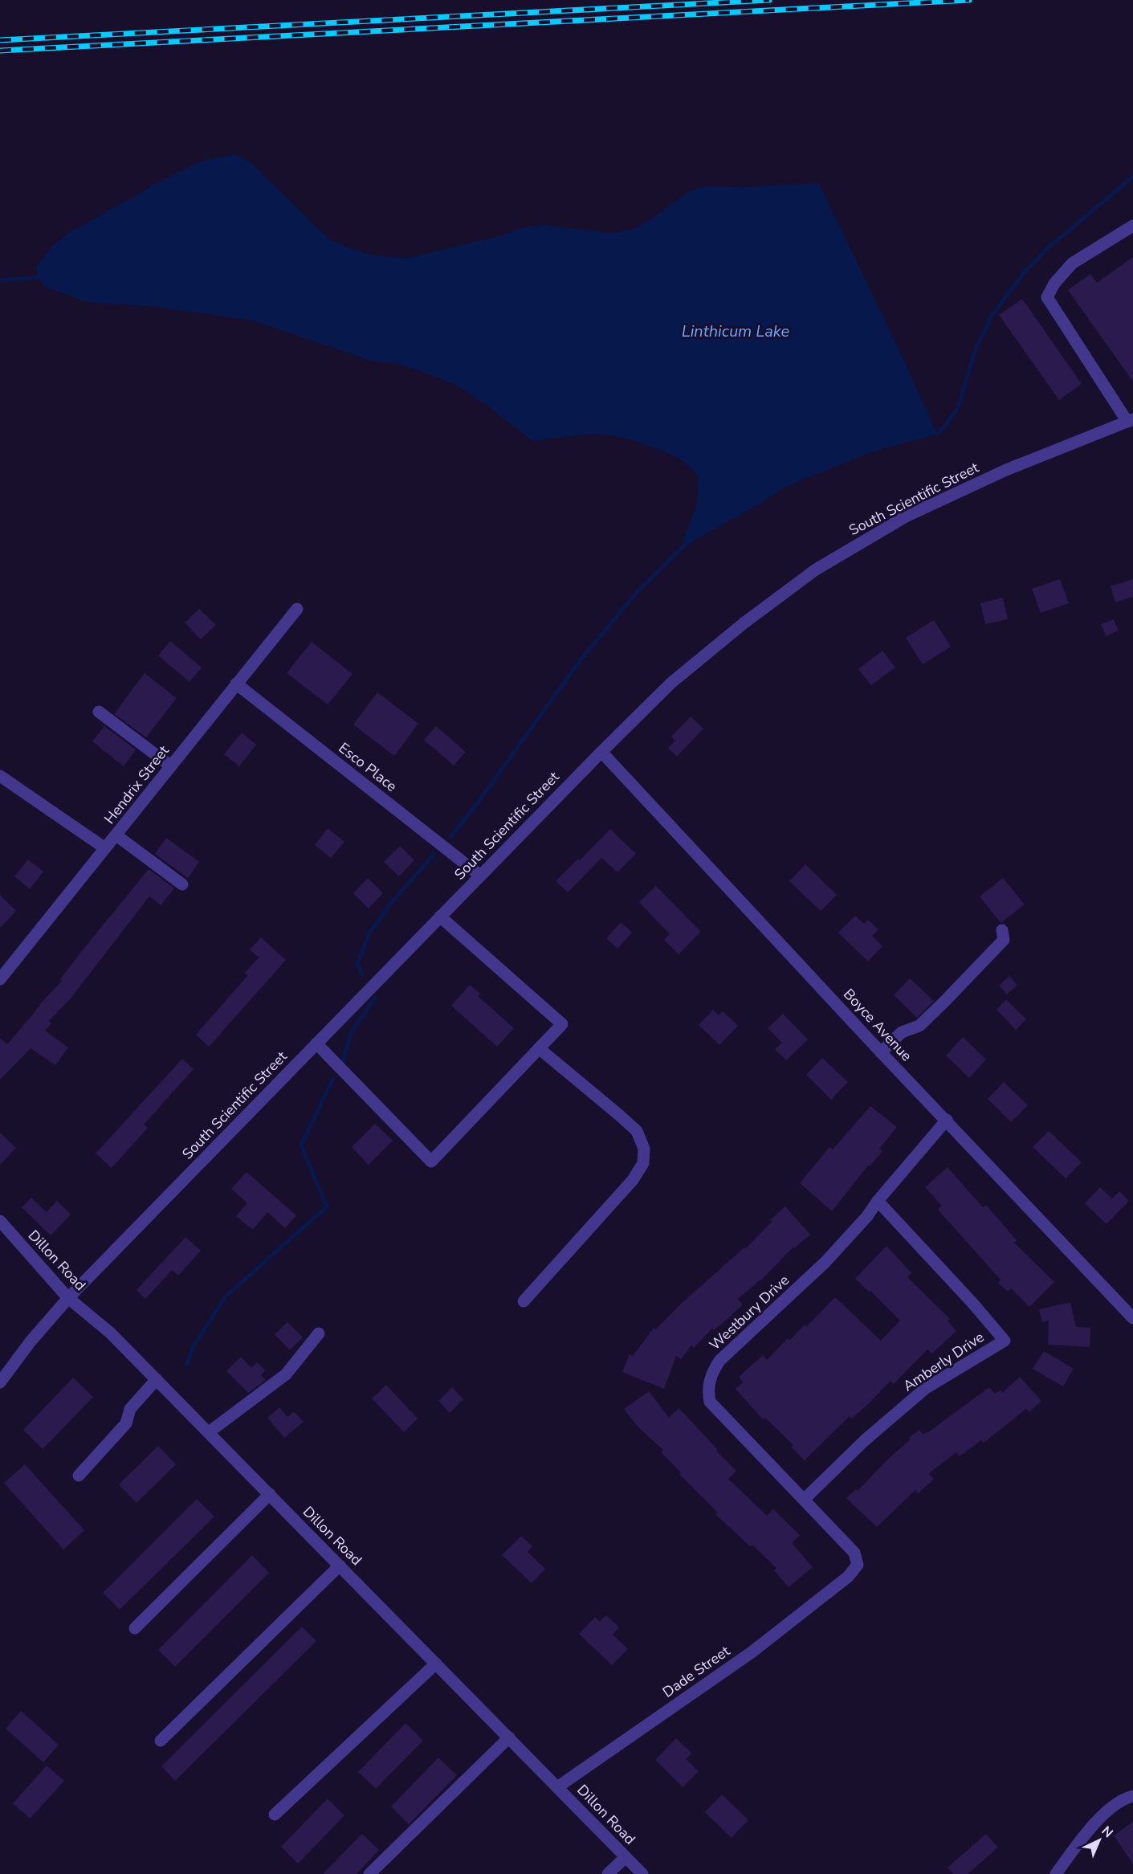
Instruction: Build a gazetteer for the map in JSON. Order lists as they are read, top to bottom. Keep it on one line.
{"streets":{"street":["South Scientific Street","Esco Place","Hendrix Street","Boyce Avenue","Dillon Road","Westbury Drive","Amberly Drive","Dade Street"]},"crossings":[["South Scientific Street","Esco Place"],["South Scientific Street","Boyce Avenue"],["South Scientific Street","Dillon Road"],["Esco Place","Hendrix Street"],["Boyce Avenue","Westbury Drive"],["Dillon Road","Dade Street"],["Westbury Drive","Amberly Drive"],["Westbury Drive","Dade Street"]],"water":["Linthicum Lake"],"north":"top right"}
